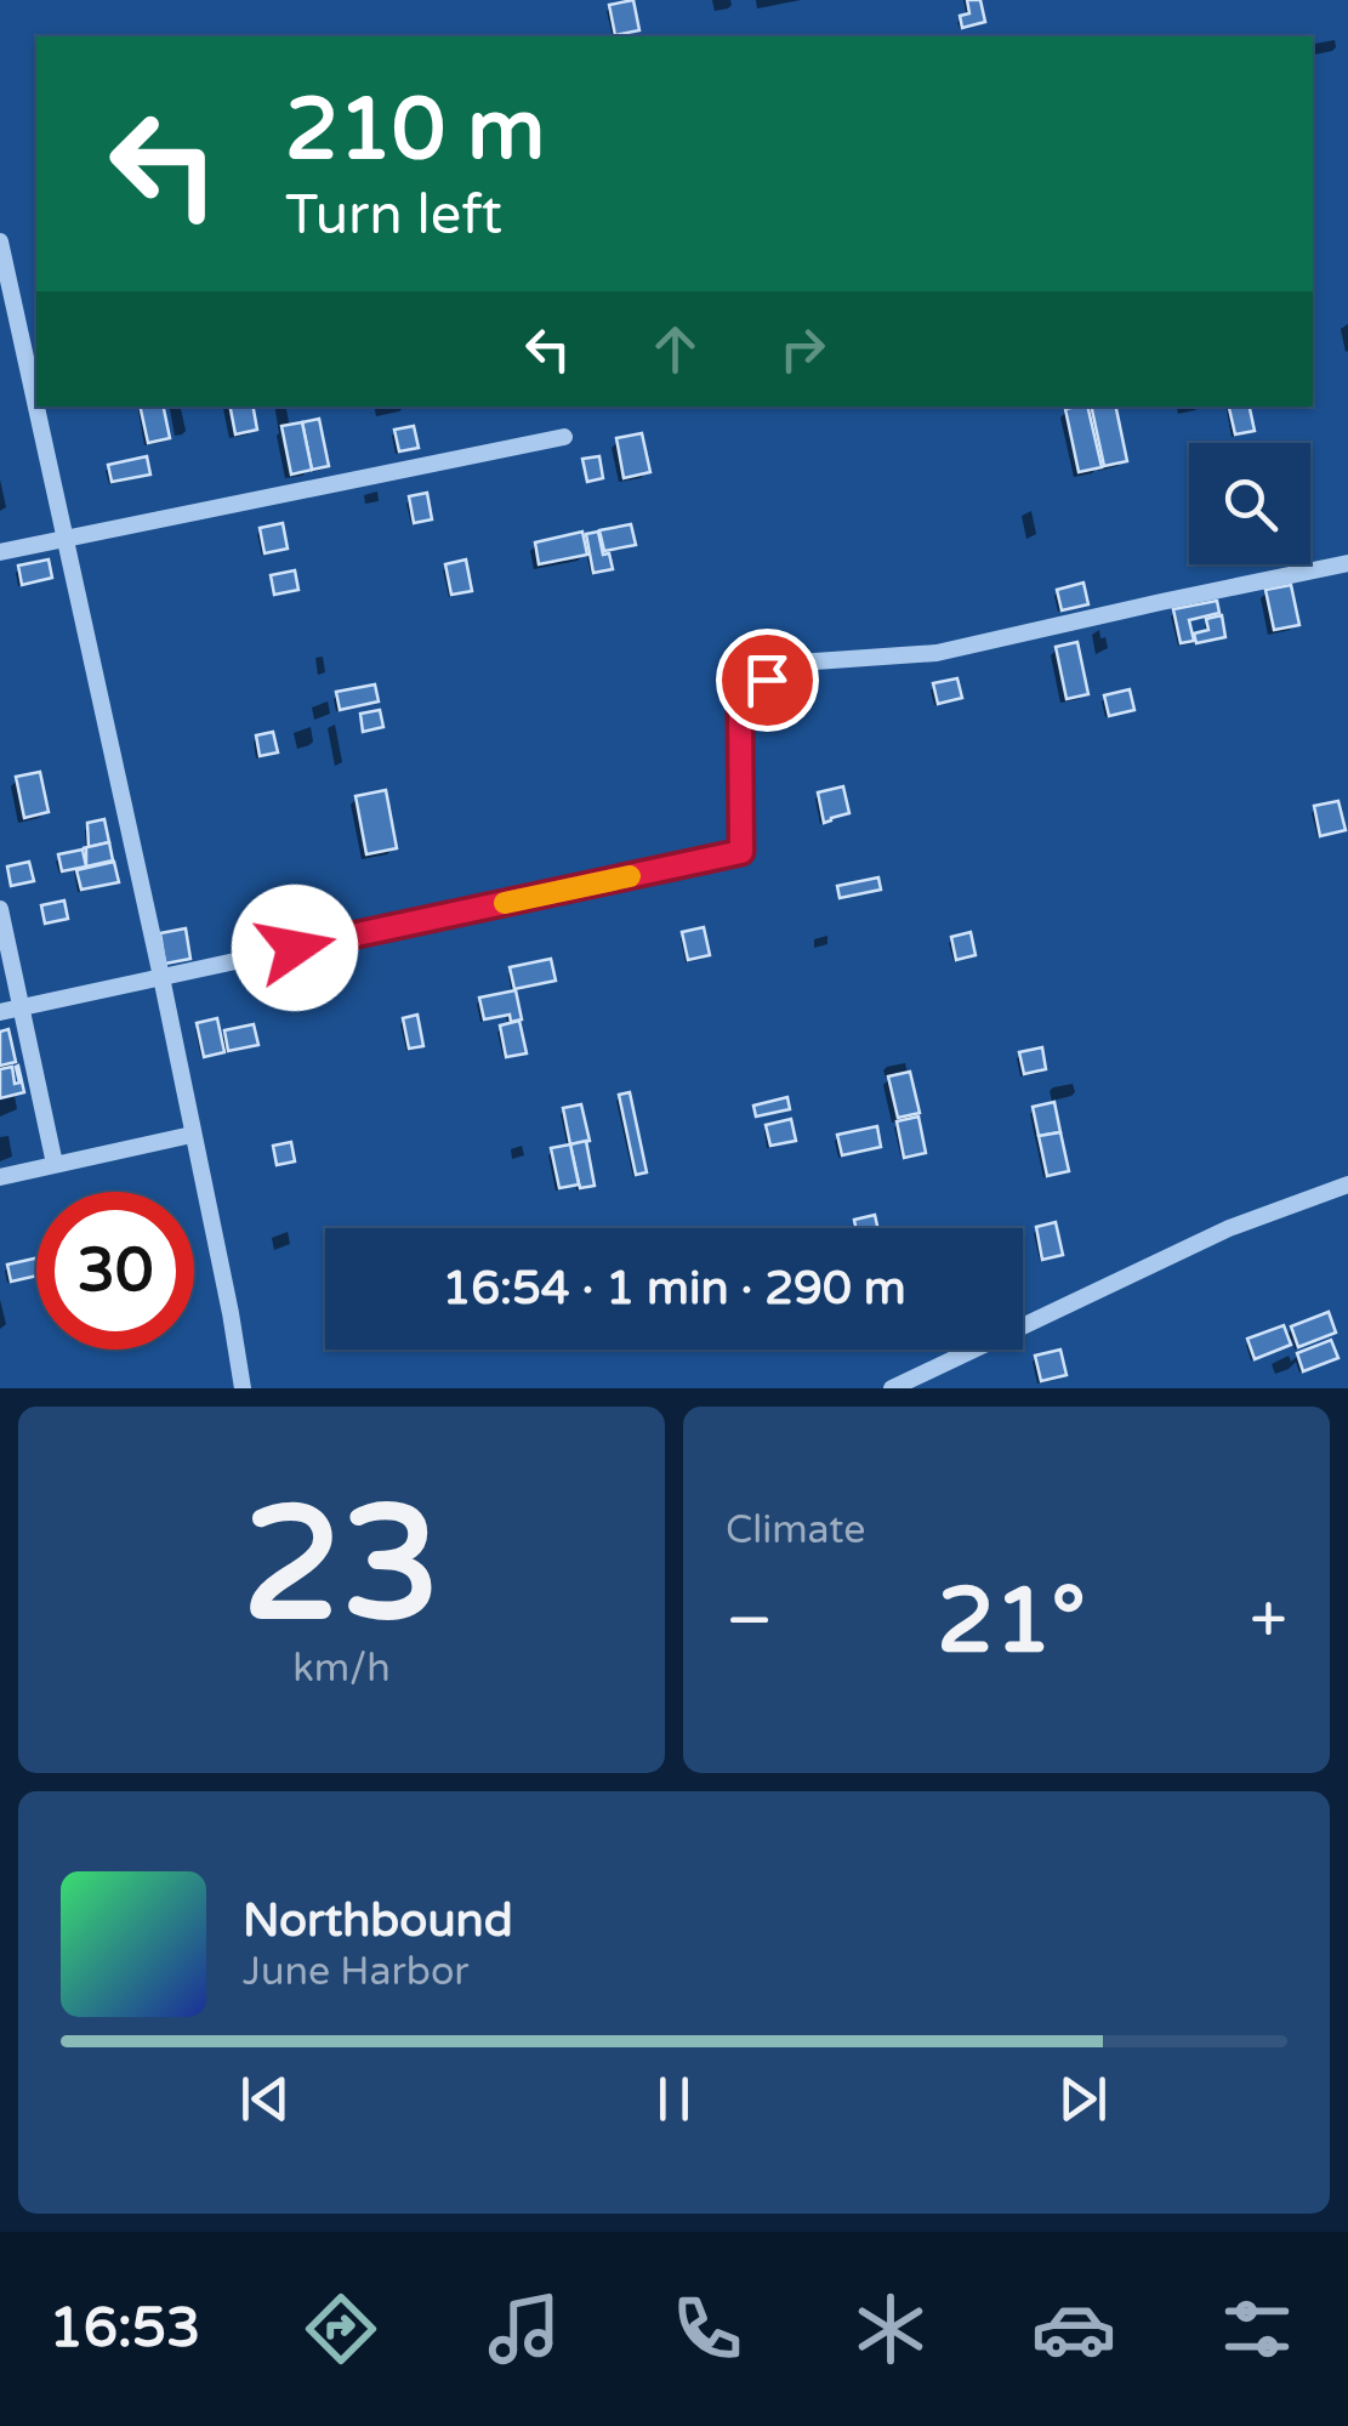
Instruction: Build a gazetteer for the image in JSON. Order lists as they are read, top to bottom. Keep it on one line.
{"page":{"turn":["210 m","Turn left"],"limit":"30","trip":"16:54 · 1 min · 290 m","tile":[["23","km/h"],"Climate"],"heat":["−","21°","+"],"song":["Northbound","June Harbor"],"tabs":"16:53"}}
